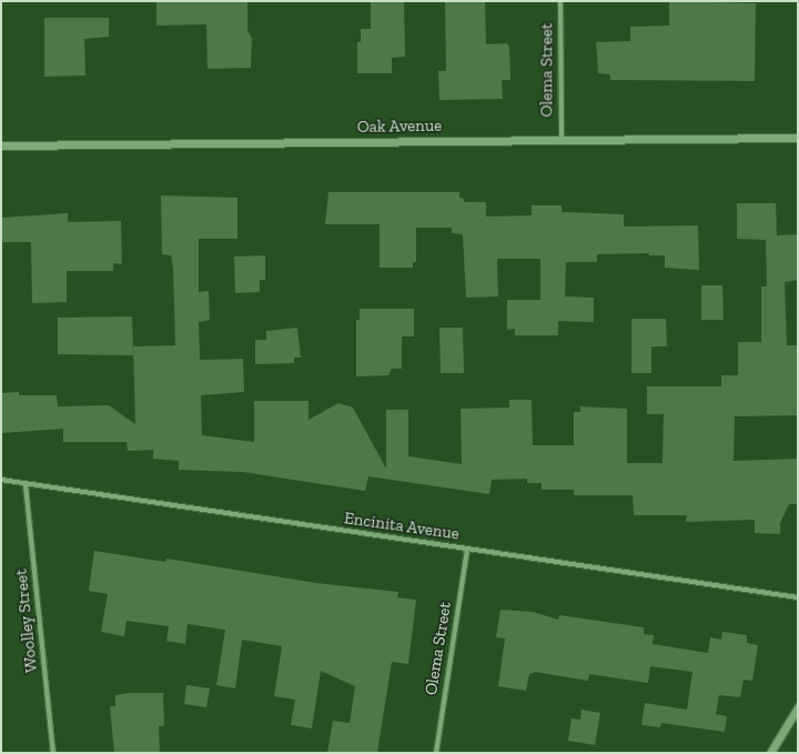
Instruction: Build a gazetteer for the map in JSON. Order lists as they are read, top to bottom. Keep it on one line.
{"streets":{"street":["Olema Street","Oak Avenue","Encinita Avenue","Woolley Street"]},"crossings":[["Olema Street","Oak Avenue"],["Olema Street","Encinita Avenue"],["Encinita Avenue","Woolley Street"]]}
